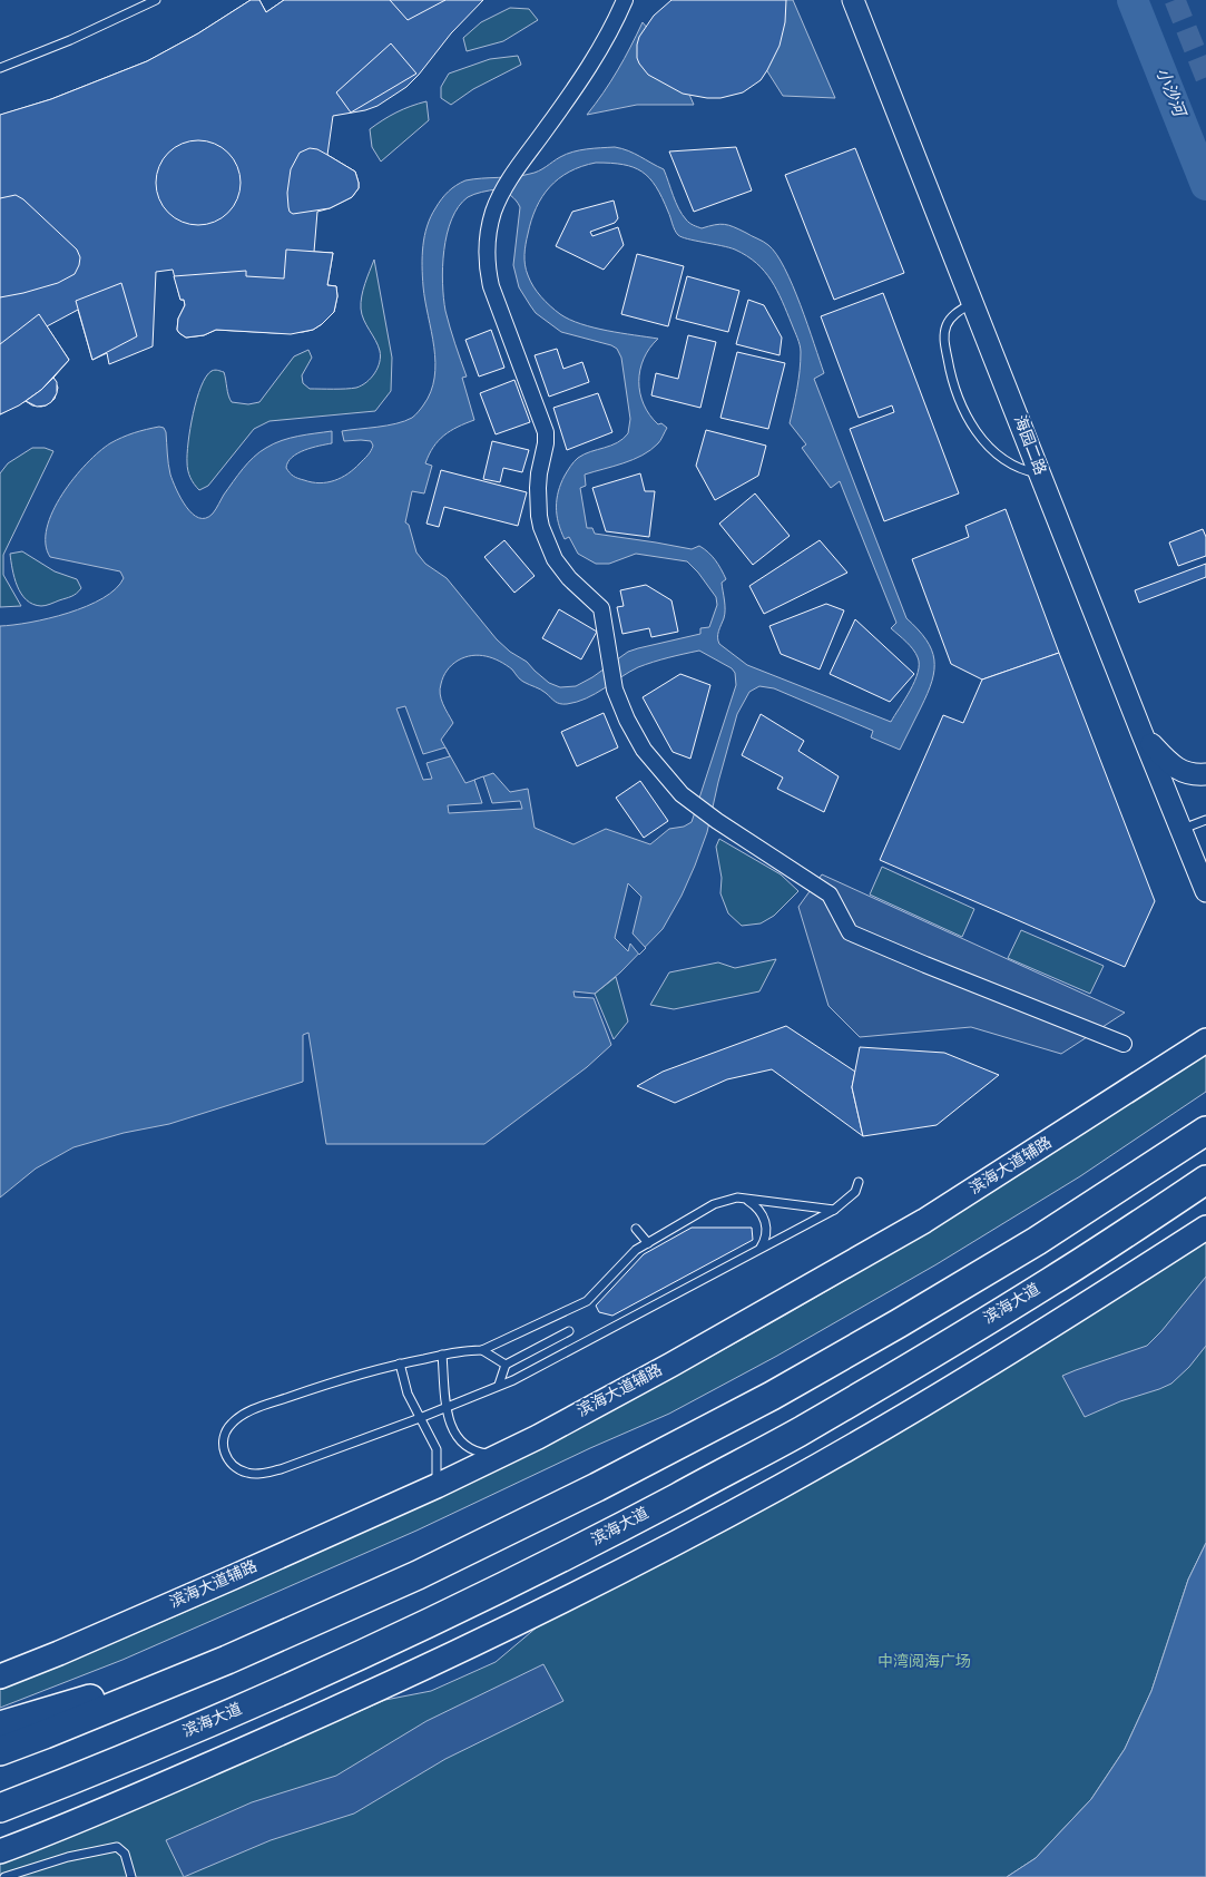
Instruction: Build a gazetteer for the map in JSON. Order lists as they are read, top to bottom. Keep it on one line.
{"streets":{"highway":["滨海大道"],"main road":["滨海大道辅路"],"street":["海园二路"]},"water":["小沙河"],"parks":["中湾阅海广场"]}
